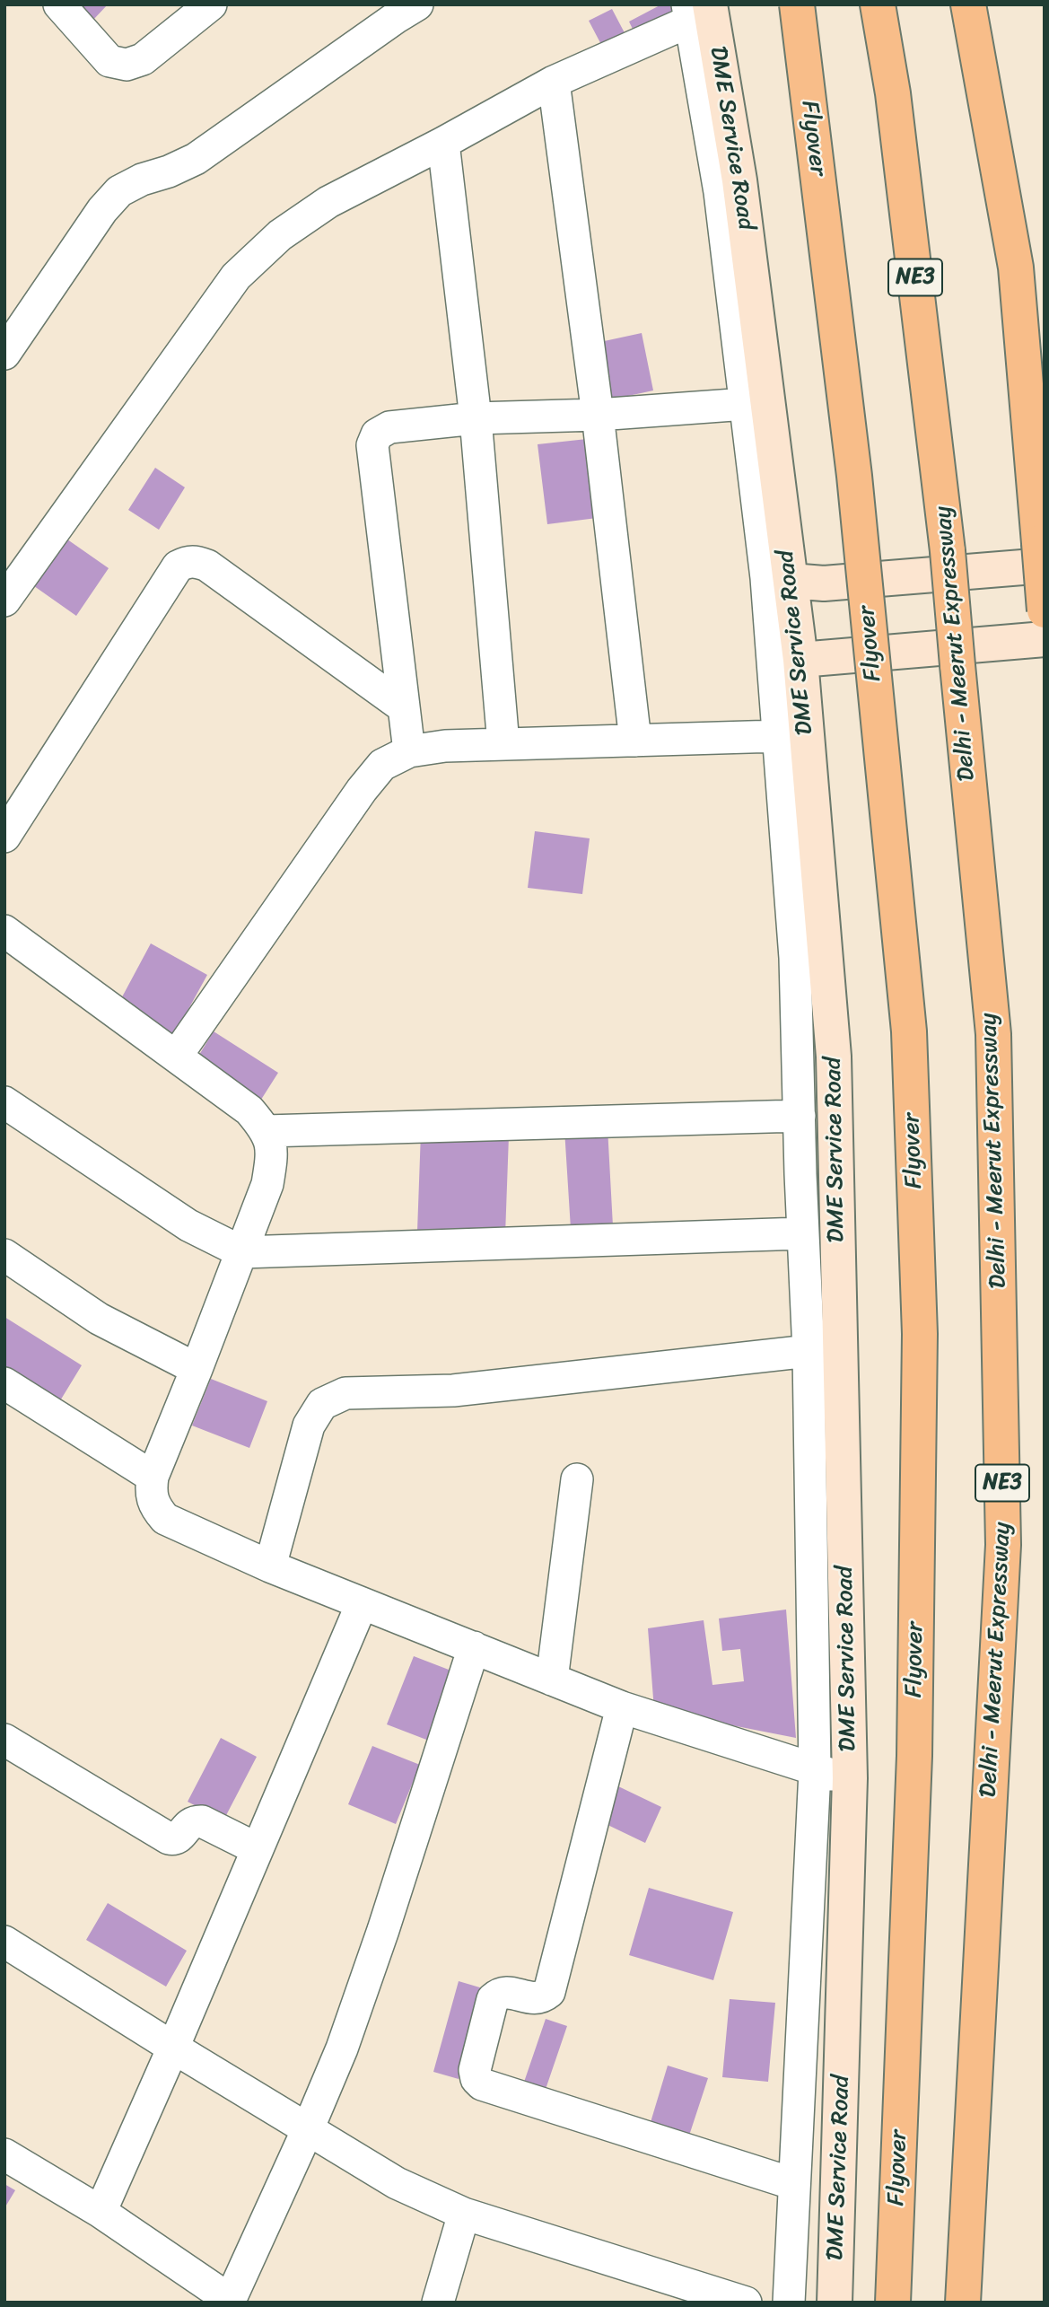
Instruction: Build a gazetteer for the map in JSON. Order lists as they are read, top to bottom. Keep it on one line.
{"streets":{"highway":["Flyover","NE3","Delhi - Meerut Expressway"],"main road":["DME Service Road"]}}
